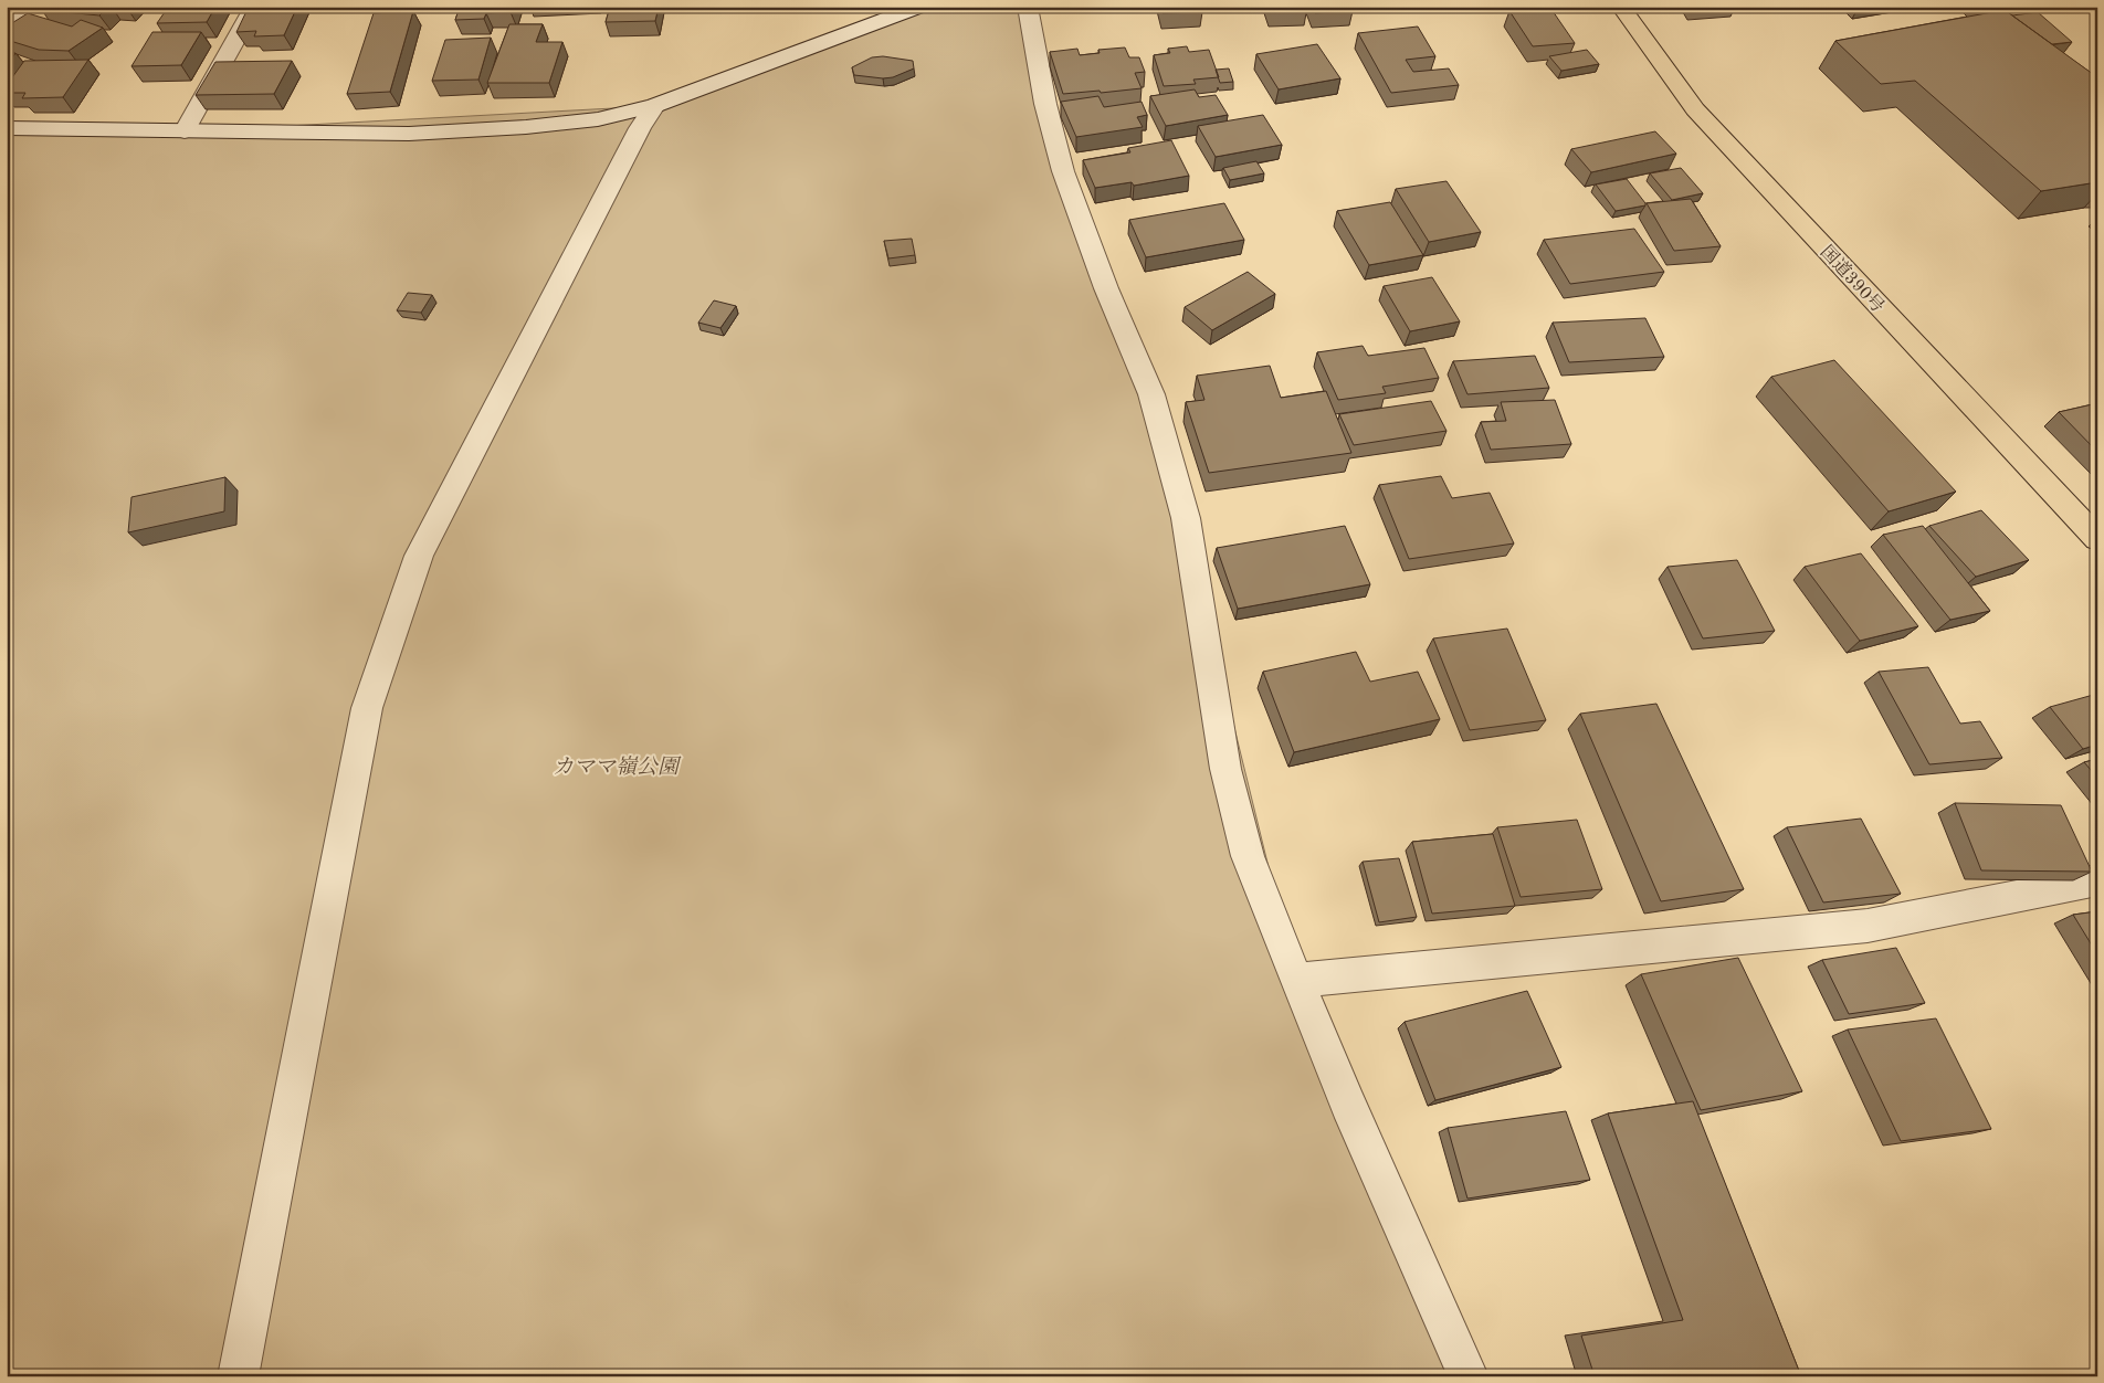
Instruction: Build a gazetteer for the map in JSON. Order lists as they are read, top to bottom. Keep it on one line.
{"streets":{"highway":["国道390号"]},"parks":["カママ嶺公園"]}
